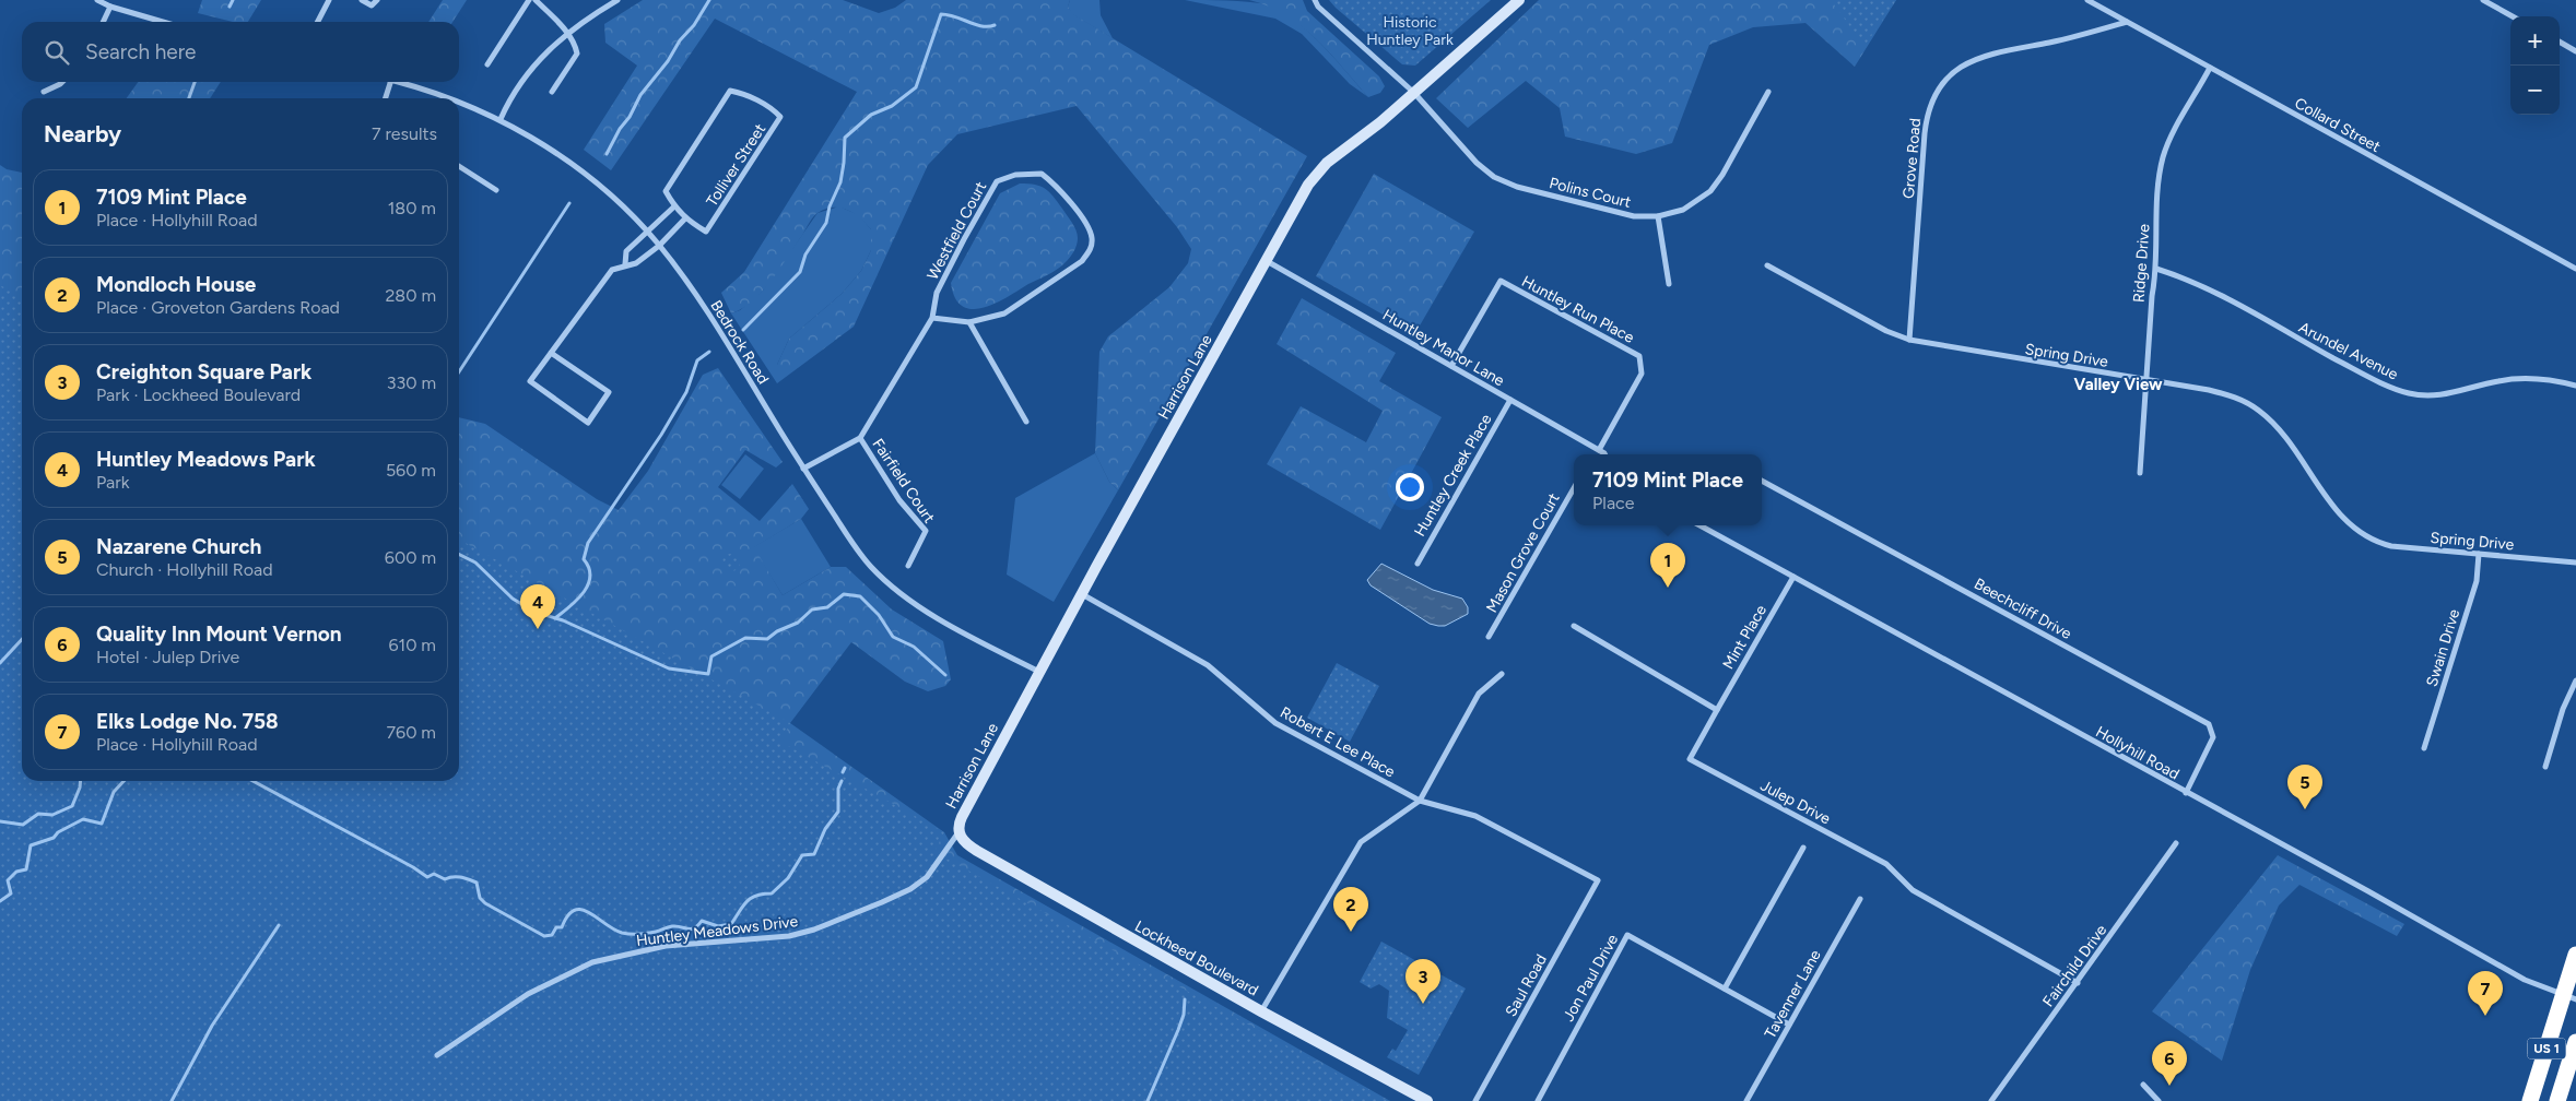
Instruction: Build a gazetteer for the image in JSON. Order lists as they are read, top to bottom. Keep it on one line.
{"streets":{"highway":["US 1"],"street":["Collard Street","Grove Road","Tolliver Street","Polins Court","Westfield Court","Ridge Drive","Huntley Run Place","Bedrock Road","Huntley Manor Lane","Arundel Avenue","Spring Drive","Harrison Lane","Huntley Creek Place","Fairfield Court","Mason Grove Court","Beechcliff Drive","Mint Place","Swain Drive","Robert E Lee Place","Hollyhill Road","Julep Drive","Huntley Meadows Drive","Lockheed Boulevard","Fairchild Drive","Jon Paul Drive","Saul Road","Tavenner Lane"]},"crossings":[["Collard Street","Grove Road"],["Collard Street","Ridge Drive"],["Grove Road","Spring Drive"],["Polins Court","Harrison Lane"],["Westfield Court","Fairfield Court"],["Ridge Drive","Arundel Avenue"],["Ridge Drive","Spring Drive"],["Huntley Run Place","Huntley Manor Lane"],["Bedrock Road","Harrison Lane"],["Huntley Manor Lane","Harrison Lane"],["Huntley Manor Lane","Huntley Creek Place"],["Spring Drive","Swain Drive"],["Harrison Lane","Robert E Lee Place"],["Harrison Lane","Huntley Meadows Drive"],["Harrison Lane","Lockheed Boulevard"],["Beechcliff Drive","Hollyhill Road"],["Mint Place","Hollyhill Road"],["Mint Place","Julep Drive"],["Robert E Lee Place","Saul Road"],["Hollyhill Road","US 1"],["Julep Drive","Fairchild Drive"],["Huntley Meadows Drive","Lockheed Boulevard"],["Jon Paul Drive","Tavenner Lane"]],"districts":["Valley View"],"parks":["Historic Huntley Park"],"page":{"map_buttons":["+","−"],"search":"Search here","heading":["Nearby","7 results"],"list":[{"mark":"1","name":"7109 Mint Place","note":"Place · Hollyhill Road","value":"180 m"},{"mark":"2","name":"Mondloch House","note":"Place · Groveton Gardens Road","value":"280 m"},{"mark":"3","name":"Creighton Square Park","note":"Park · Lockheed Boulevard","value":"330 m"},{"mark":"4","name":"Huntley Meadows Park","note":"Park","value":"560 m"},{"mark":"5","name":"Nazarene Church","note":"Church · Hollyhill Road","value":"600 m"},{"mark":"6","name":"Quality Inn Mount Vernon","note":"Hotel · Julep Drive","value":"610 m"},{"mark":"7","name":"Elks Lodge No. 758","note":"Place · Hollyhill Road","value":"760 m"}],"popup":["7109 Mint Place","Place"],"pins":["1","4","5","2","3","7","6"]}}
